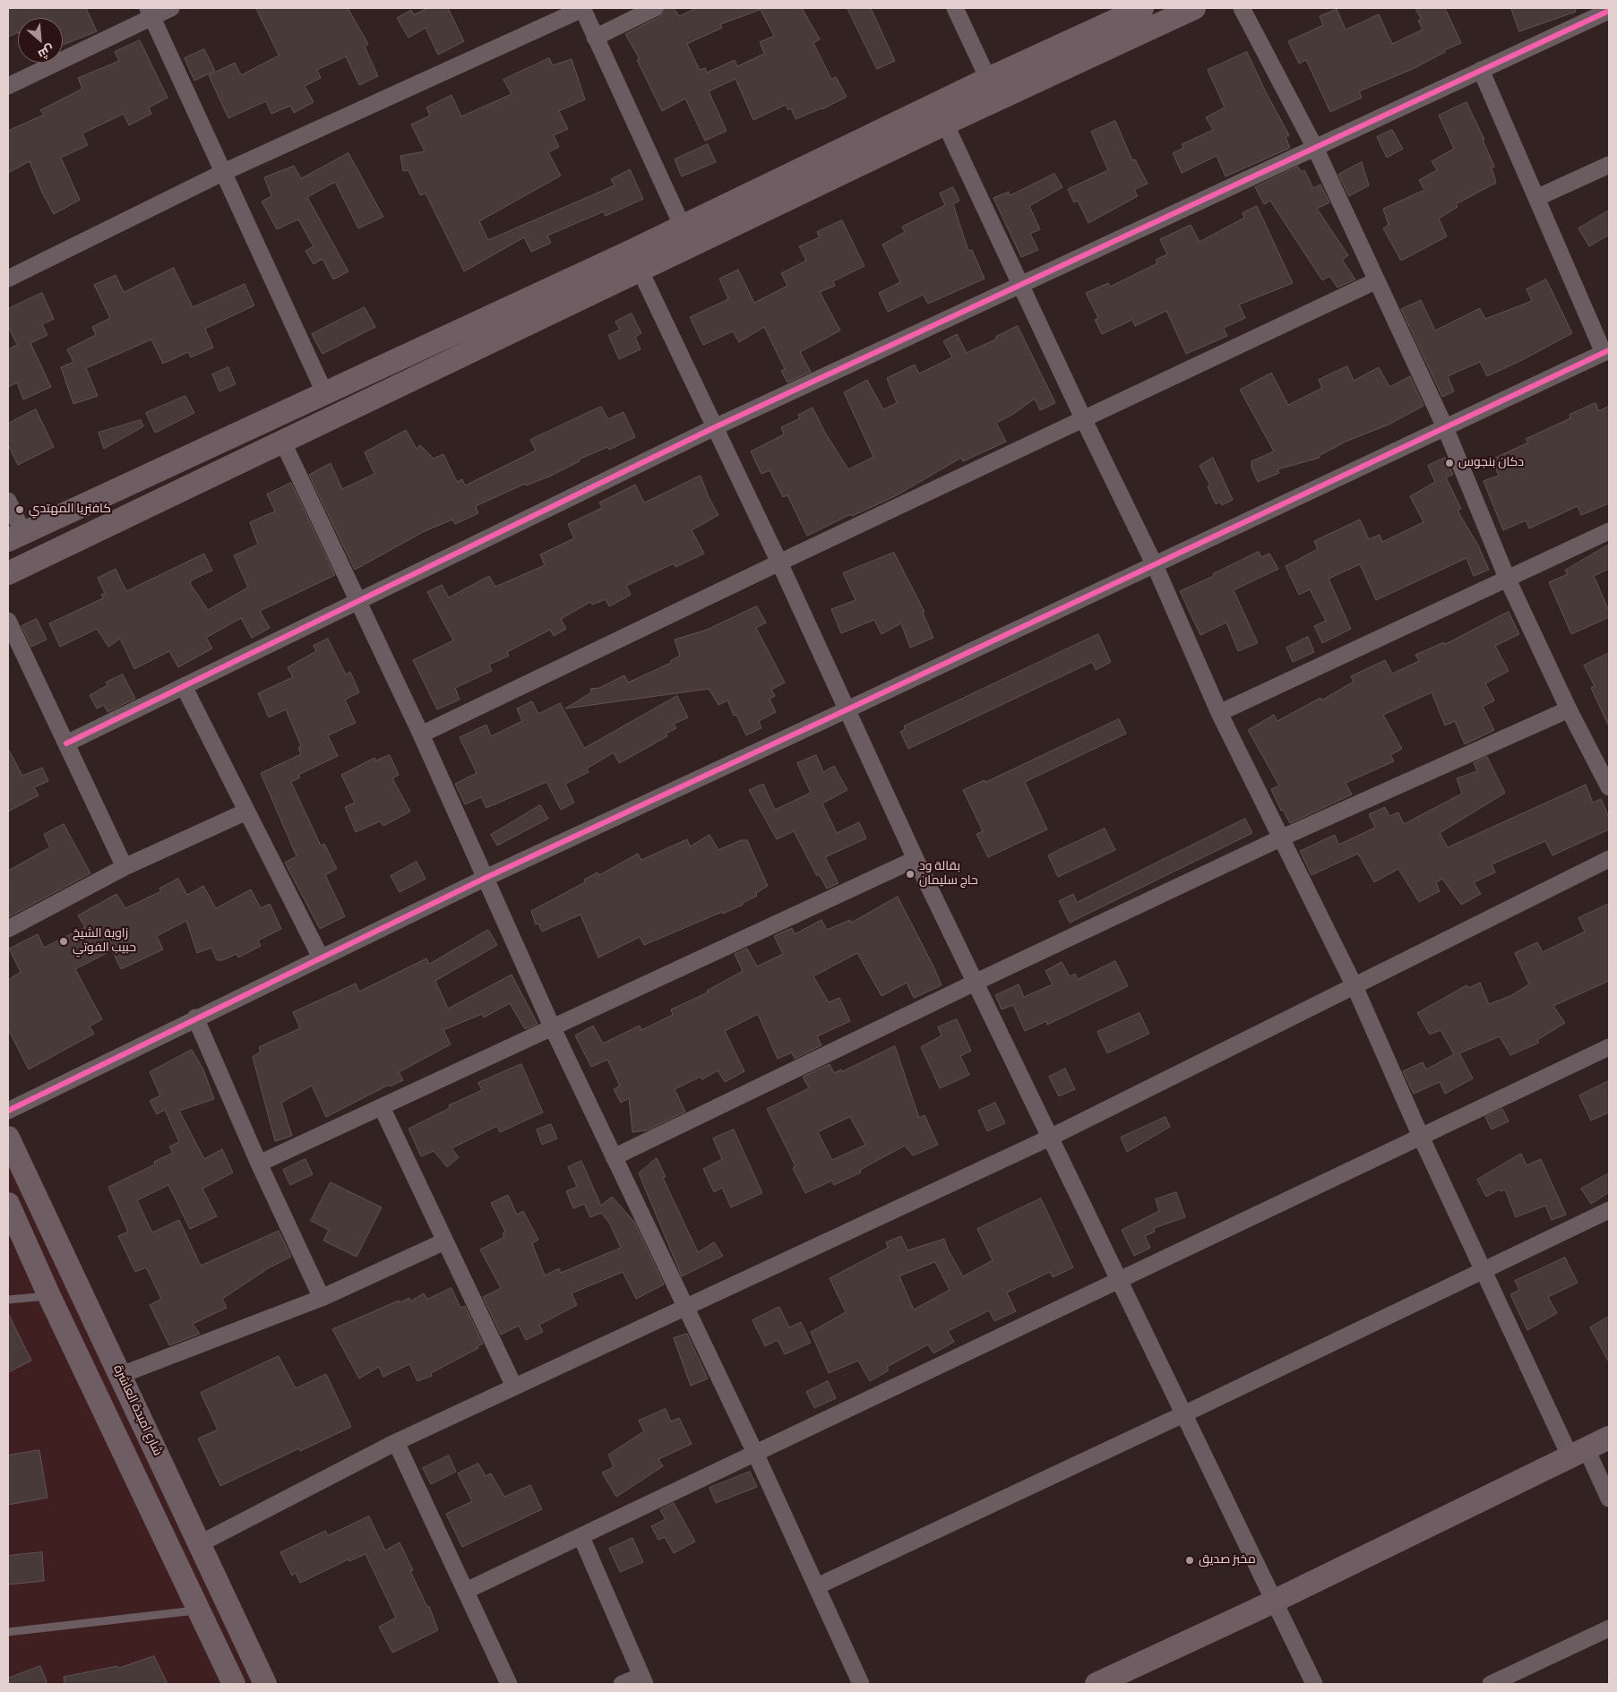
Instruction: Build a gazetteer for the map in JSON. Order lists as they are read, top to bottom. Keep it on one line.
{"streets":{"main road":["شارع امبدة العاشرة"]},"places":["دكان بنجوس","كافتريا المهتدي","بقالة ود حاج سليمان","زاوية الشيخ حبيب الفوتي","مخبز صديق"],"north":"bottom right"}
